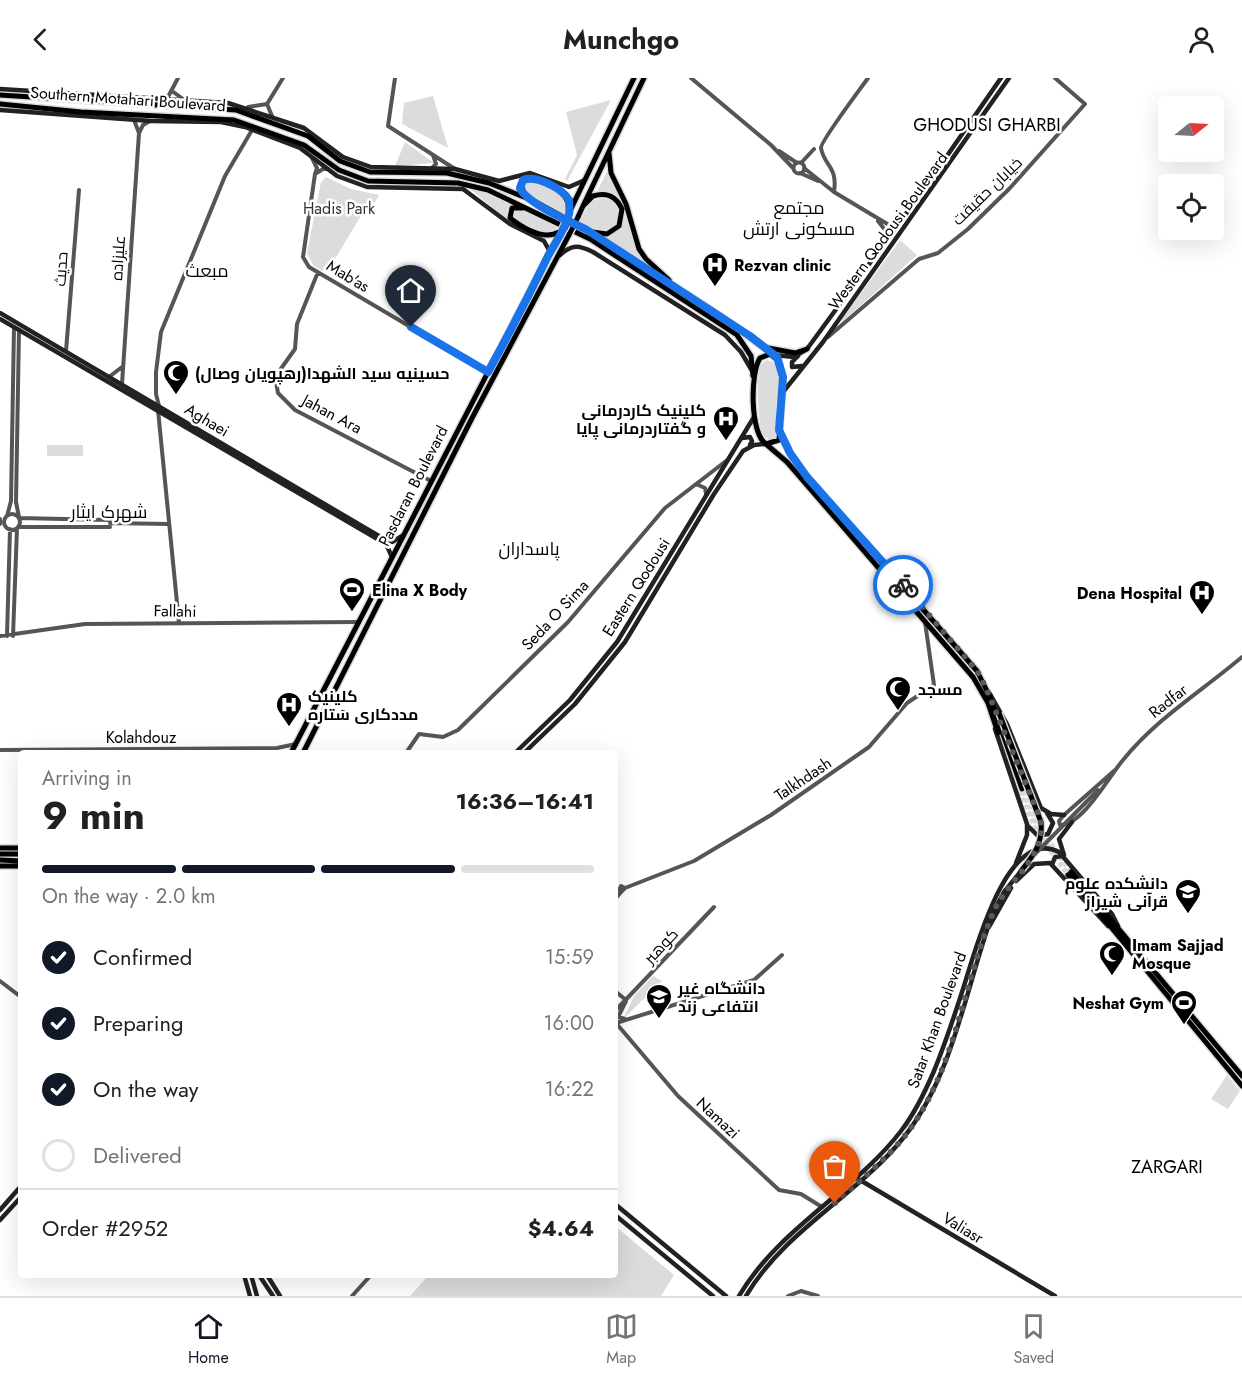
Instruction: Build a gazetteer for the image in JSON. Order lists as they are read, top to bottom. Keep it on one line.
{"streets":{"main road":["ُSouthern Motahari Boulevard","Western Qodousi Boulevard","Aghaei","Pasdaran Boulevard","Eastern Qodousi","Satar Khan Boulevard","Valiasr"],"street":["خیابان حقیقت","علیزاده","حدیث","Mab'as","Jahan Ara","Fallahi","Seda O Sima","Radfar","Kolahdouz","Talkhdash","کوهبر","Namazi"]},"crossings":[["خیابان حقیقت","Western Qodousi Boulevard"],["علیزاده","Aghaei"],["حدیث","Aghaei"],["Mab'as","Jahan Ara"],["Mab'as","Pasdaran Boulevard"],["Jahan Ara","Pasdaran Boulevard"],["Pasdaran Boulevard","Fallahi"],["Pasdaran Boulevard","Kolahdouz"],["Satar Khan Boulevard","Namazi"],["Satar Khan Boulevard","Valiasr"]],"districts":["GHODUSI GHARBI","مجتمع مسکونی ارتش","مبعث","شهرک ایثار","پاسداران","ZARGARI"],"parks":["Hadis Park"],"places":{"hospital":["Rezvan clinic","کلینیک کاردرمانی و گفتاردرمانی پایا","Dena Hospital","کلینیک مددکاری سَتاره"],"mosque":["حسینیه سید الشهدا(رهپویان وصال)","مسجد","Imam Sajjad Mosque"],"sports":["Elina X Body","Neshat Gym"],"school or university":["دانشکده علوم قرآنی شیراز","دانشگاه غیر انتفاعی زند"]},"north":"right","page":{"header":"Munchgo","heading":["9 min","Arriving in","16:36–16:41"],"panel":["Order #2952","$4.64"],"bar":"On the way · 2.0 km","list":[["Confirmed","15:59"],["Preparing","16:00"],["On the way","16:22"],"Delivered"],"tabs":["Home","Map","Saved"]}}
